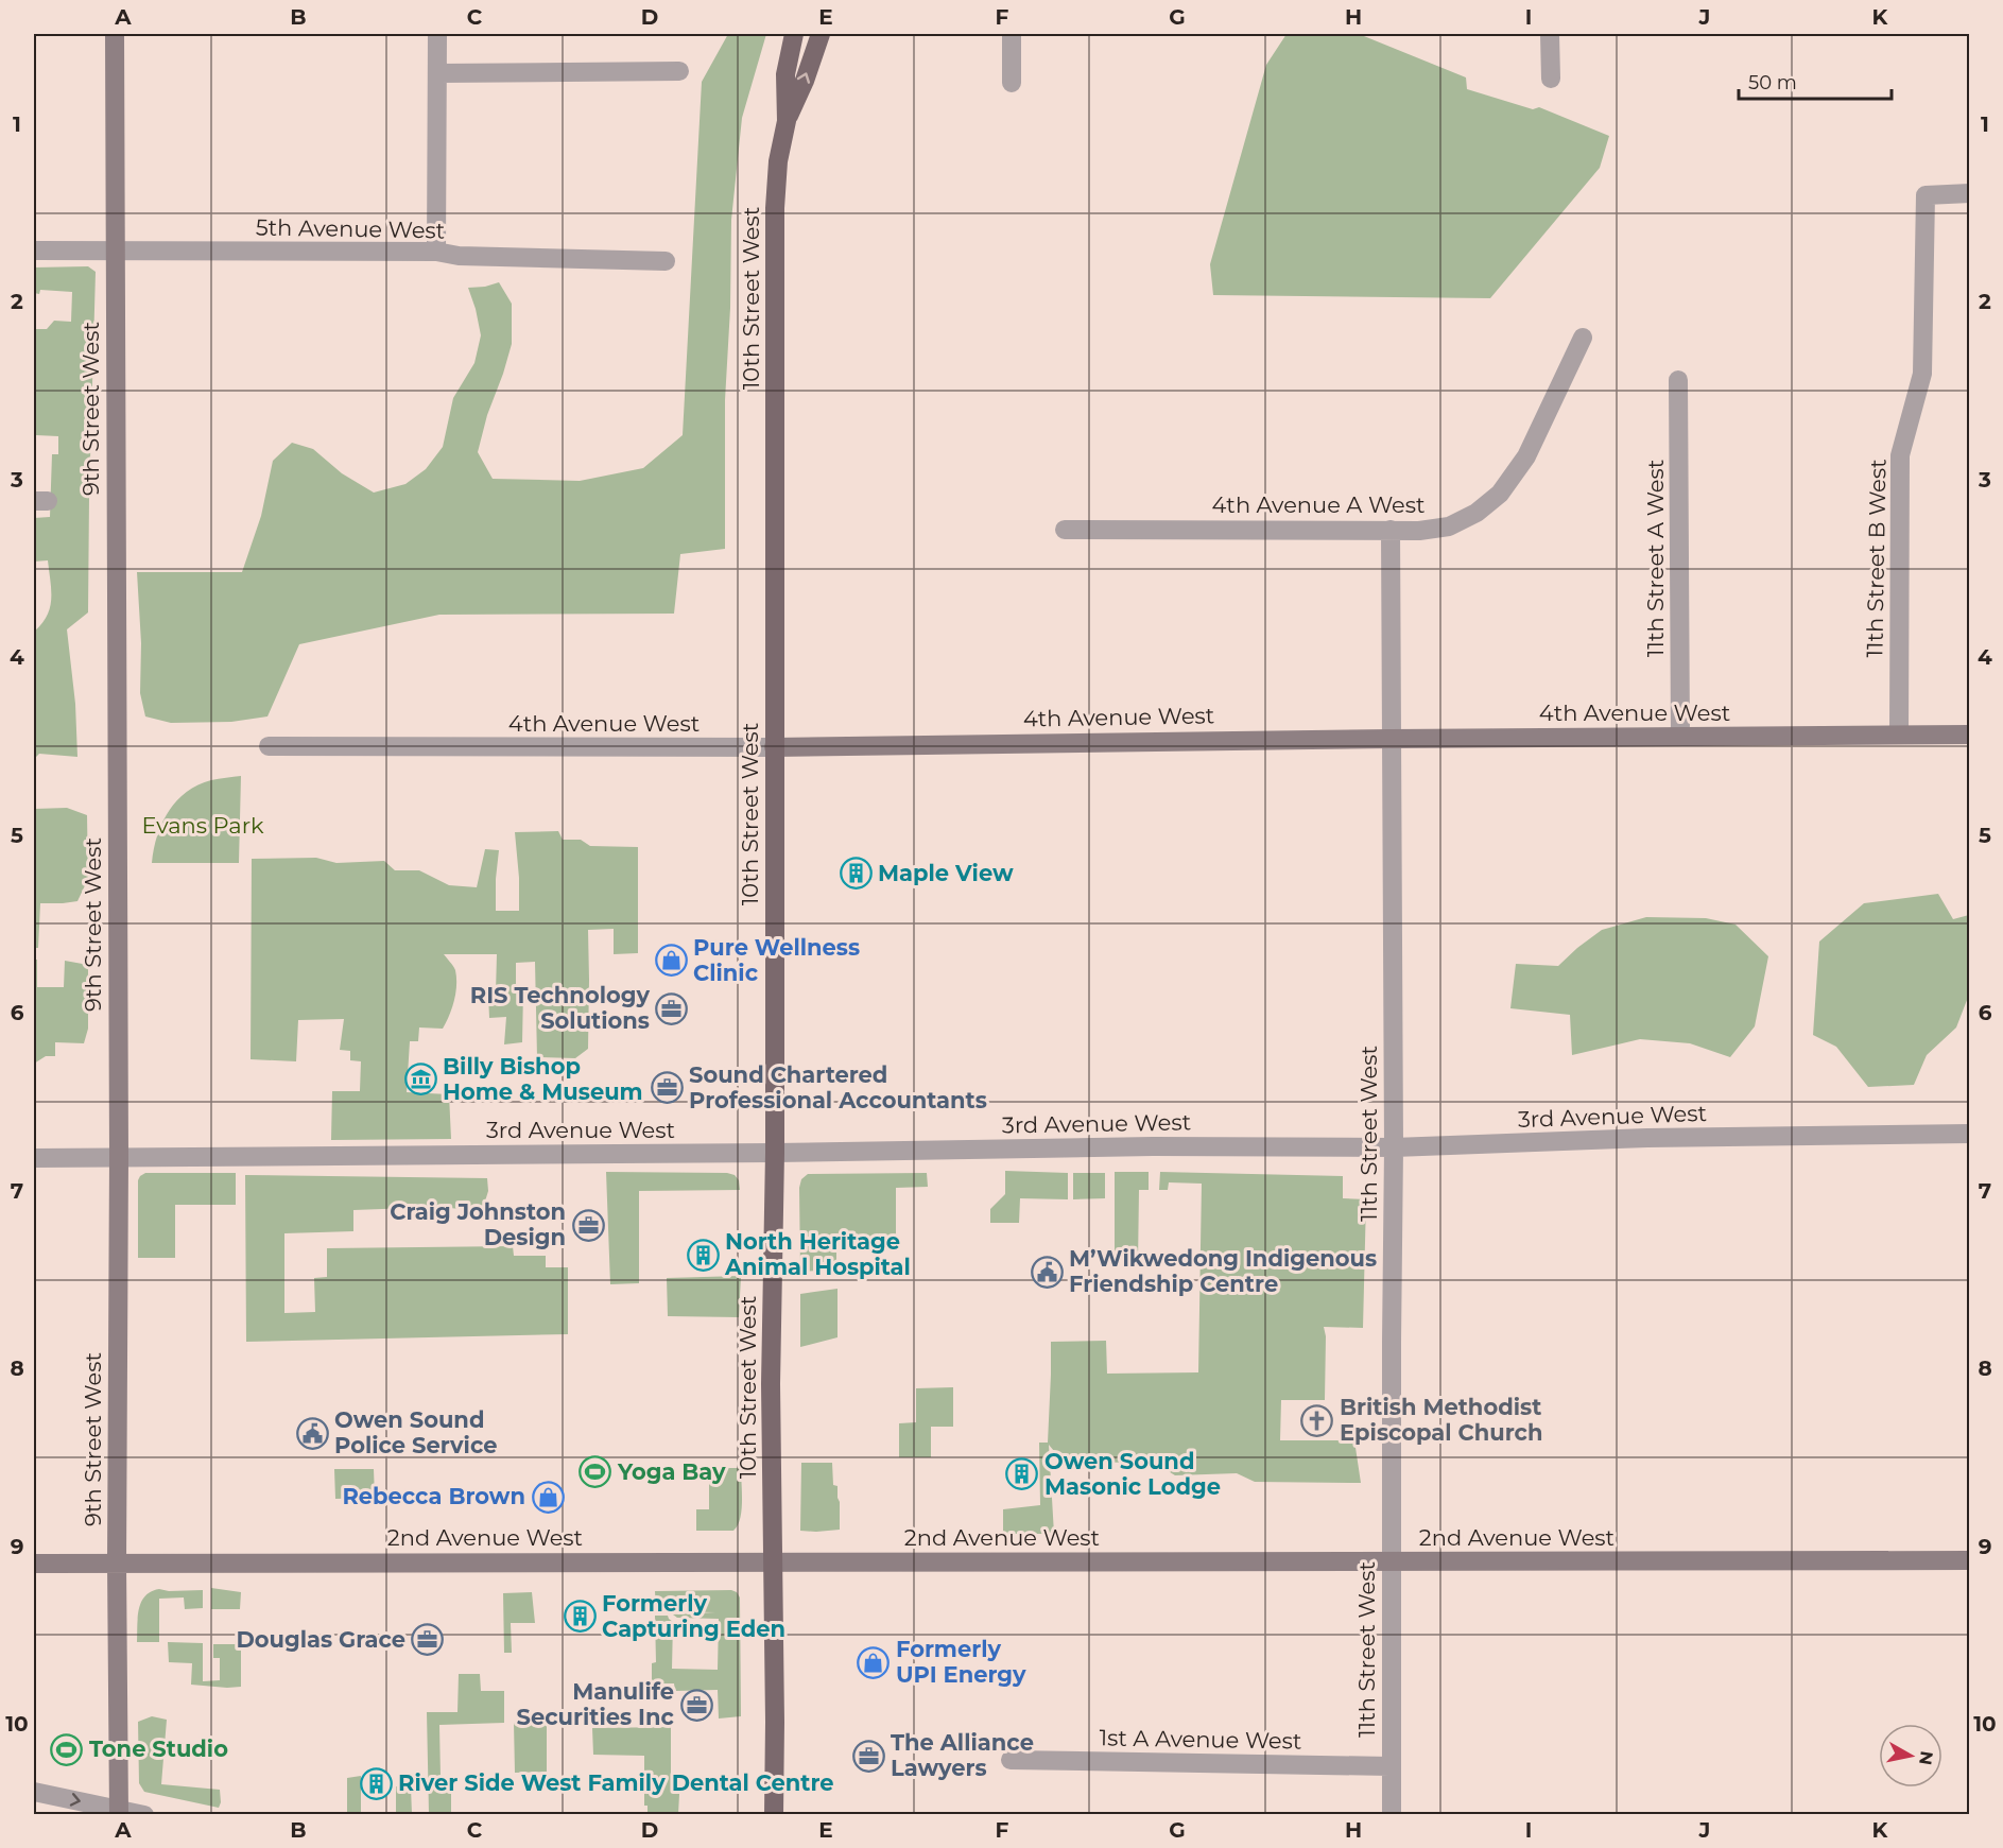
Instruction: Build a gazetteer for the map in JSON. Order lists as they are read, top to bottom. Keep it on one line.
{"streets":{"main road":["10th Street West"],"street":["5th Avenue West","9th Street West","4th Avenue A West","11th Street A West","11th Street B West","4th Avenue West","3rd Avenue West","11th Street West","2nd Avenue West","1st A Avenue West"]},"crossings":[["5th Avenue West","9th Street West"],["10th Street West","4th Avenue West"],["10th Street West","3rd Avenue West"],["10th Street West","2nd Avenue West"],["9th Street West","3rd Avenue West"],["9th Street West","2nd Avenue West"],["4th Avenue A West","11th Street West"],["11th Street A West","4th Avenue West"],["11th Street B West","4th Avenue West"],["4th Avenue West","11th Street West"],["3rd Avenue West","11th Street West"],["11th Street West","2nd Avenue West"],["11th Street West","1st A Avenue West"]],"parks":["Evans Park"],"places":{"building":["Maple View","North Heritage Animal Hospital","Owen Sound Masonic Lodge","Formerly Capturing Eden","River Side West Family Dental Centre"],"shop":["Pure Wellness Clinic","Rebecca Brown","Formerly UPI Energy"],"office":["RIS Technology Solutions","Sound Chartered Professional Accountants","Craig Johnston Design","Douglas Grace","Manulife Securities Inc","The Alliance Lawyers"],"museum":["Billy Bishop Home & Museum"],"public building":["M’Wikwedong Indigenous Friendship Centre","Owen Sound Police Service"],"church":["British Methodist Episcopal Church"],"sports":["Yoga Bay","Tone Studio"]},"scale_bar":"50 m","north":"right","grid":{"columns":["A","B","C","D","E","F","G","H","I","J","K"],"rows":["1","2","3","4","5","6","7","8","9","10"]}}
